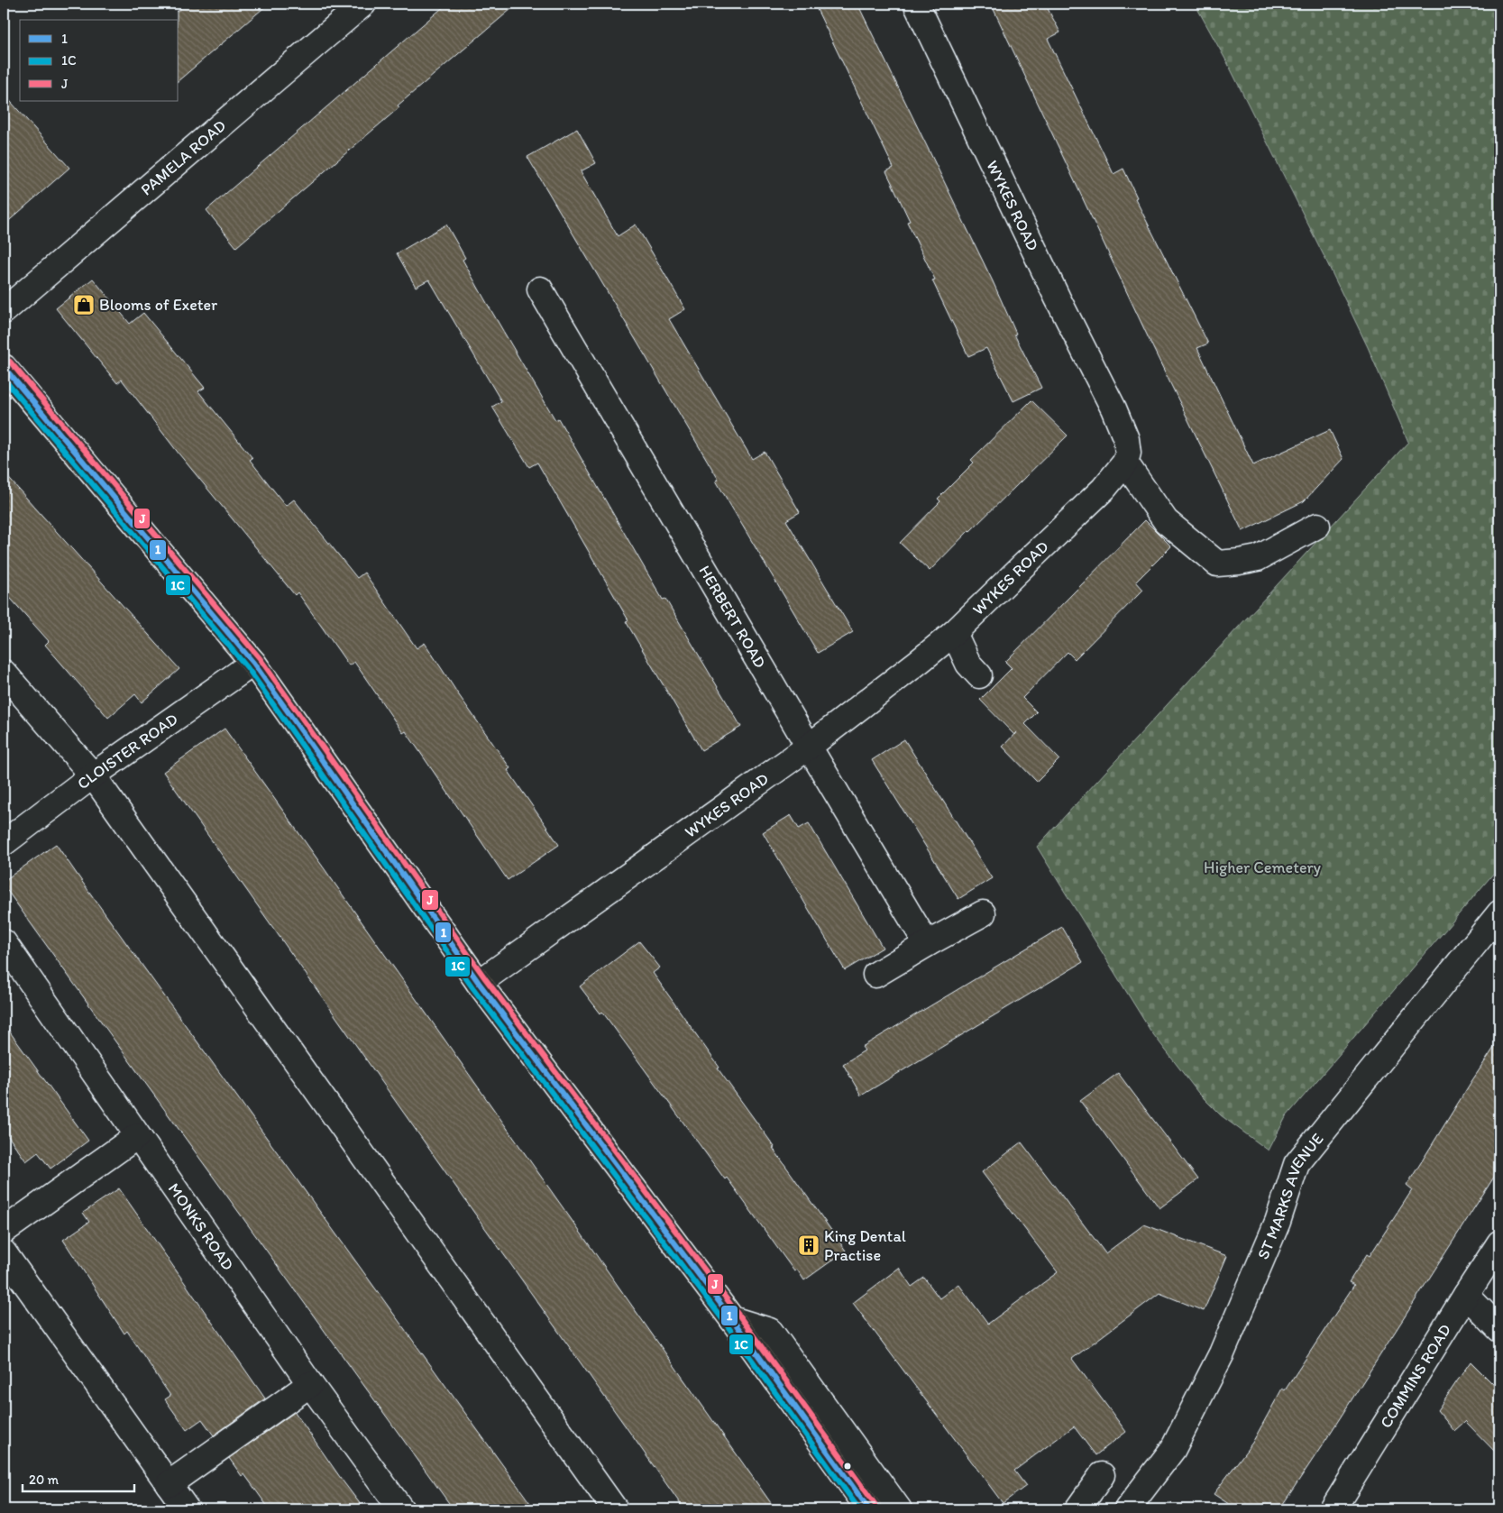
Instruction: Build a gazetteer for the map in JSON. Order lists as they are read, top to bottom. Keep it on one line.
{"streets":{"street":["PAMELA ROAD","WYKES ROAD","HERBERT ROAD","CLOISTER ROAD","ST MARKS AVENUE","MONKS ROAD","COMMINS ROAD"]},"crossings":[["WYKES ROAD","HERBERT ROAD"]],"parks":["Higher Cemetery"],"places":{"shop":["Blooms of Exeter"],"building":["King Dental Practise"]},"lines":["transit line J","transit line 1","transit line 1C"],"legend":["1","1C","J"],"scale_bar":"20 m"}
